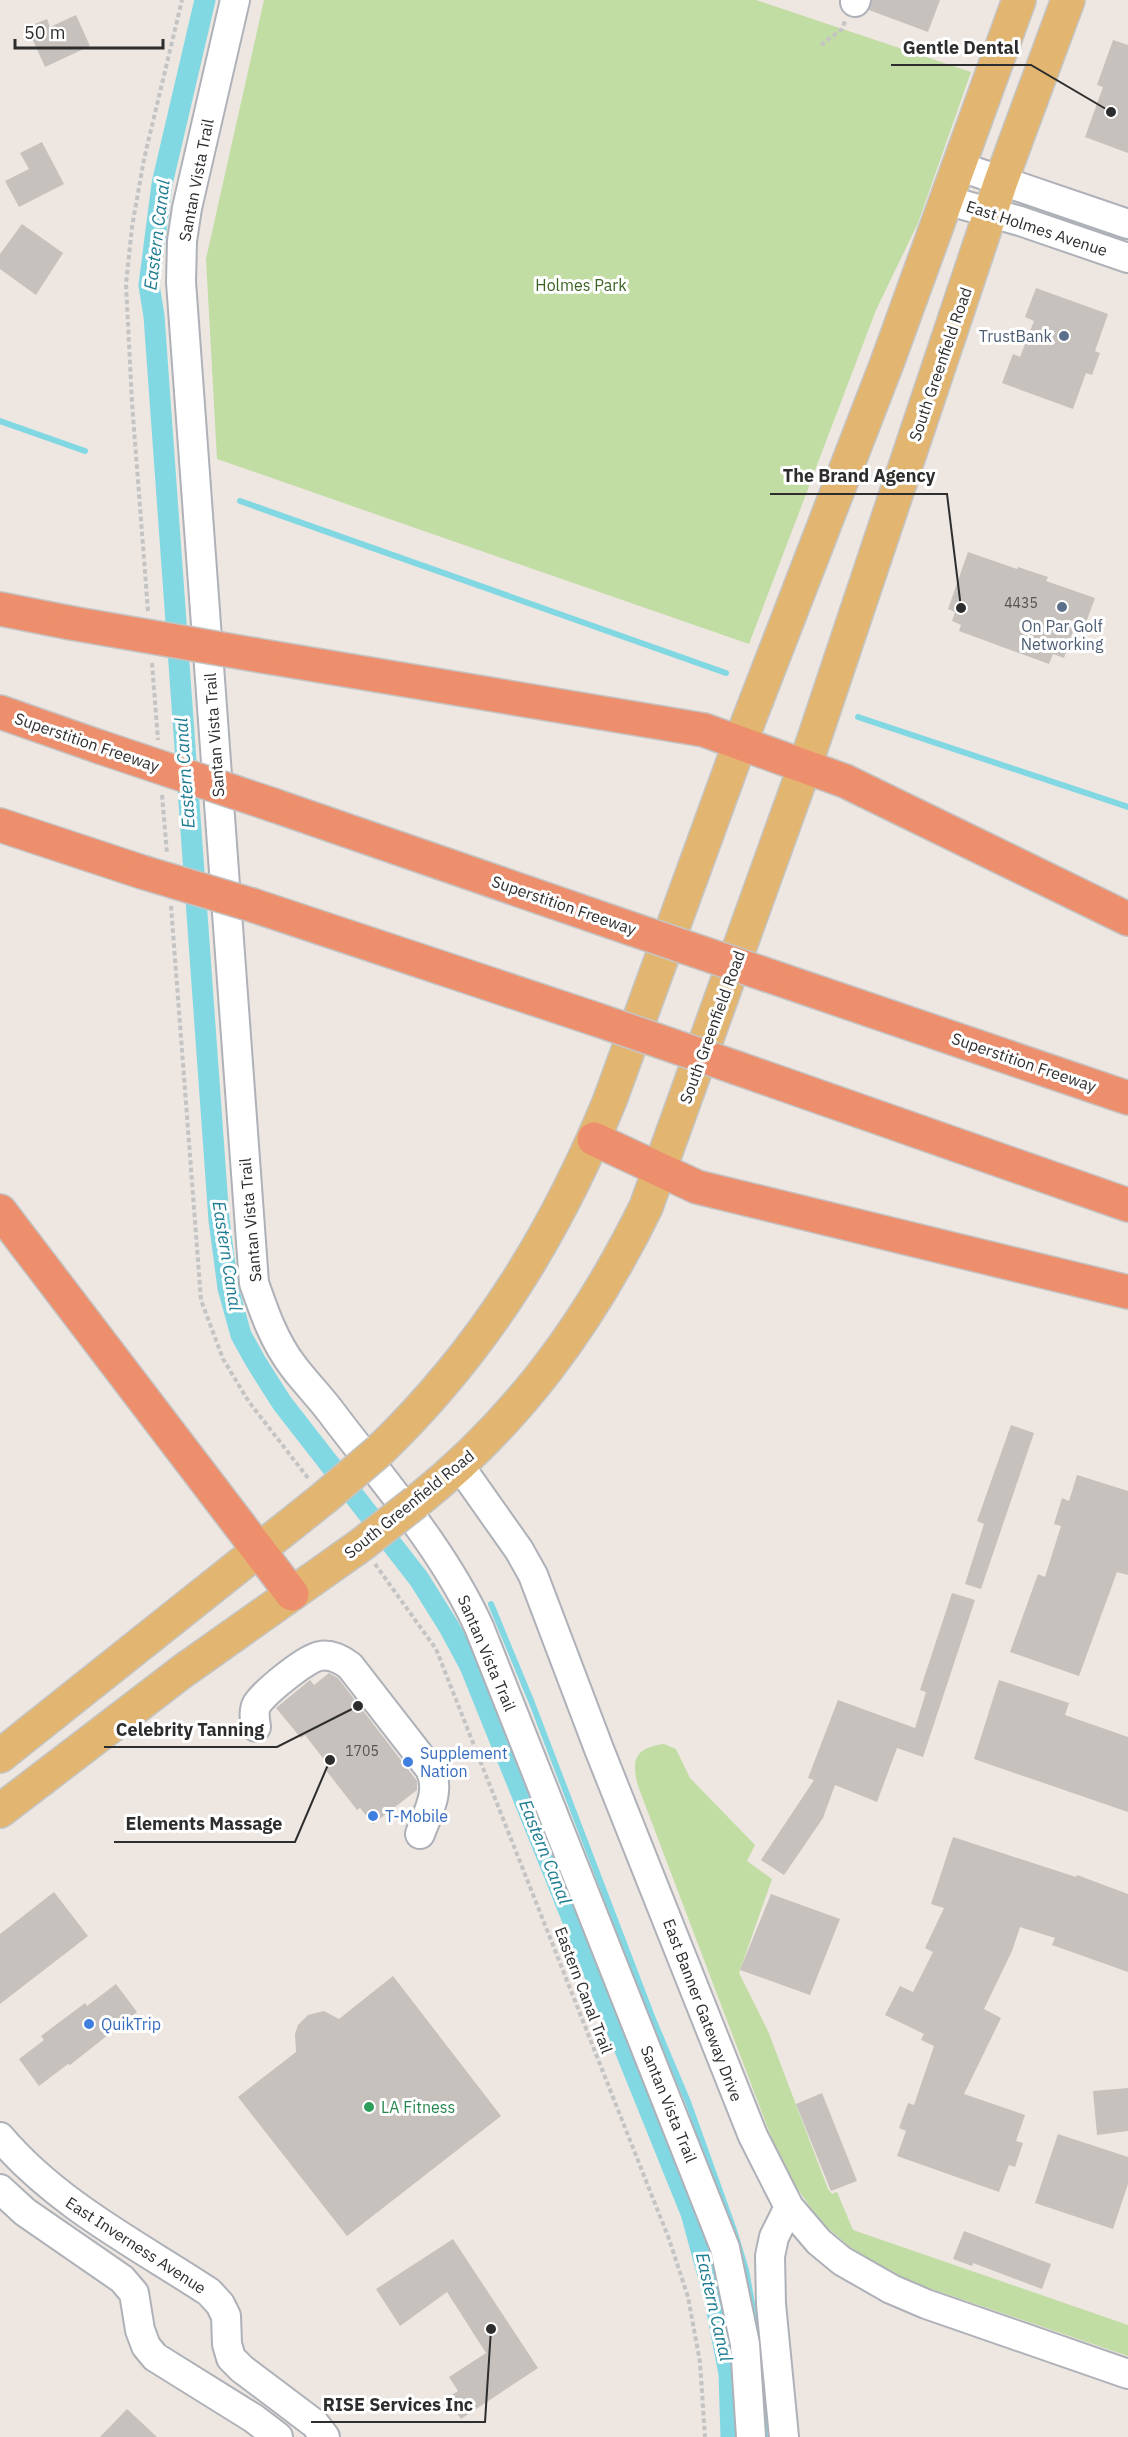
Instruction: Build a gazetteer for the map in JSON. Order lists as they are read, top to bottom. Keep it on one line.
{"streets":{"highway":["Superstition Freeway"],"main road":["South Greenfield Road"],"street":["Santan Vista Trail","East Holmes Avenue","East Banner Gateway Drive","East Inverness Avenue"],"path":["Eastern Canal Trail"]},"crossings":[["East Holmes Avenue","South Greenfield Road"],["South Greenfield Road","Eastern Canal Trail"],["South Greenfield Road","East Banner Gateway Drive"]],"water":["Eastern Canal"],"parks":["Holmes Park"],"places":["Gentle Dental","TrustBank","On Par Golf Networking","The Brand Agency","Celebrity Tanning","Elements Massage","Supplement Nation","T-Mobile","QuikTrip","LA Fitness","RISE Services Inc"],"house_numbers":["4435","1705"],"scale_bar":"50 m"}
